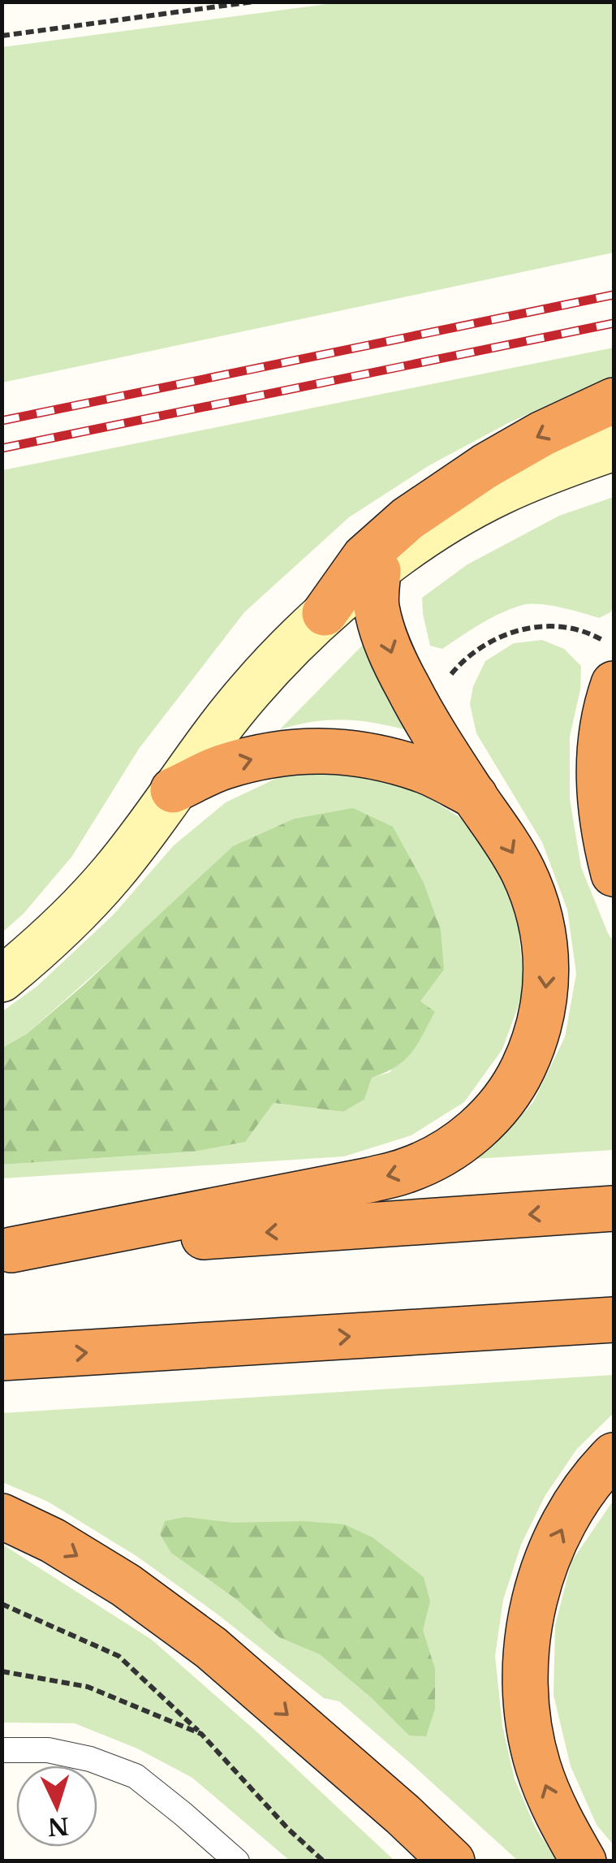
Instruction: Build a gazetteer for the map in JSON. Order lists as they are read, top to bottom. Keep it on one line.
{"north":"bottom"}
